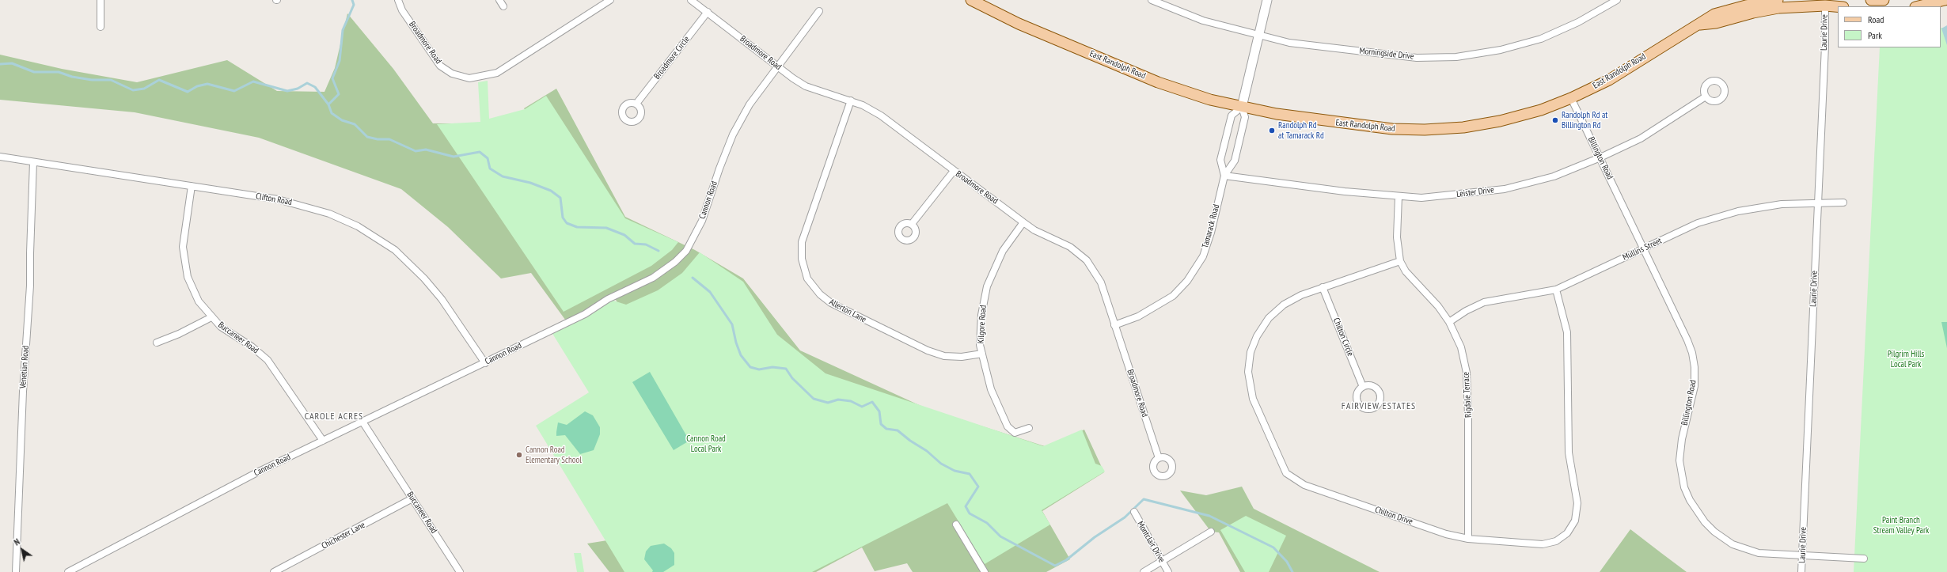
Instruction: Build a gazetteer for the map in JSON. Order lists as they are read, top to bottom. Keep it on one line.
{"streets":{"main road":["East Randolph Road"],"street":["Laurie Drive","Broadmore Road","Morningside Drive","Broadmore Circle","Billington Road","Leister Drive","Clifton Road","Cannon Road","Tamarack Road","Mullins Street","Allerton Lane","Kilgore Road","Chilton Circle","Buccaneer Road","Venetian Road","Rigdale Terrace","Chilton Drive","Chichester Lane","Montclair Drive"]},"crossings":[["Laurie Drive","East Randolph Road"],["Laurie Drive","Billington Road"],["Laurie Drive","Mullins Street"],["Broadmore Road","Broadmore Circle"],["Broadmore Road","Cannon Road"],["Broadmore Road","Tamarack Road"],["Broadmore Road","Allerton Lane"],["Broadmore Road","Kilgore Road"],["Morningside Drive","Tamarack Road"],["East Randolph Road","Billington Road"],["East Randolph Road","Tamarack Road"],["Billington Road","Leister Drive"],["Billington Road","Mullins Street"],["Leister Drive","Tamarack Road"],["Leister Drive","Rigdale Terrace"],["Clifton Road","Cannon Road"],["Clifton Road","Buccaneer Road"],["Clifton Road","Venetian Road"],["Cannon Road","Buccaneer Road"],["Mullins Street","Rigdale Terrace"],["Mullins Street","Chilton Drive"],["Allerton Lane","Kilgore Road"],["Chilton Circle","Chilton Drive"],["Buccaneer Road","Chichester Lane"],["Rigdale Terrace","Chilton Drive"]],"districts":["FAIRVIEW ESTATES","CAROLE ACRES"],"parks":["Pilgrim Hills Local Park","Cannon Road Local Park","Paint Branch Stream Valley Park"],"places":["Randolph Rd at Billington Rd","Randolph Rd at Tamarack Rd","Cannon Road Elementary School"],"legend":["Road","Park"],"north":"top left"}
